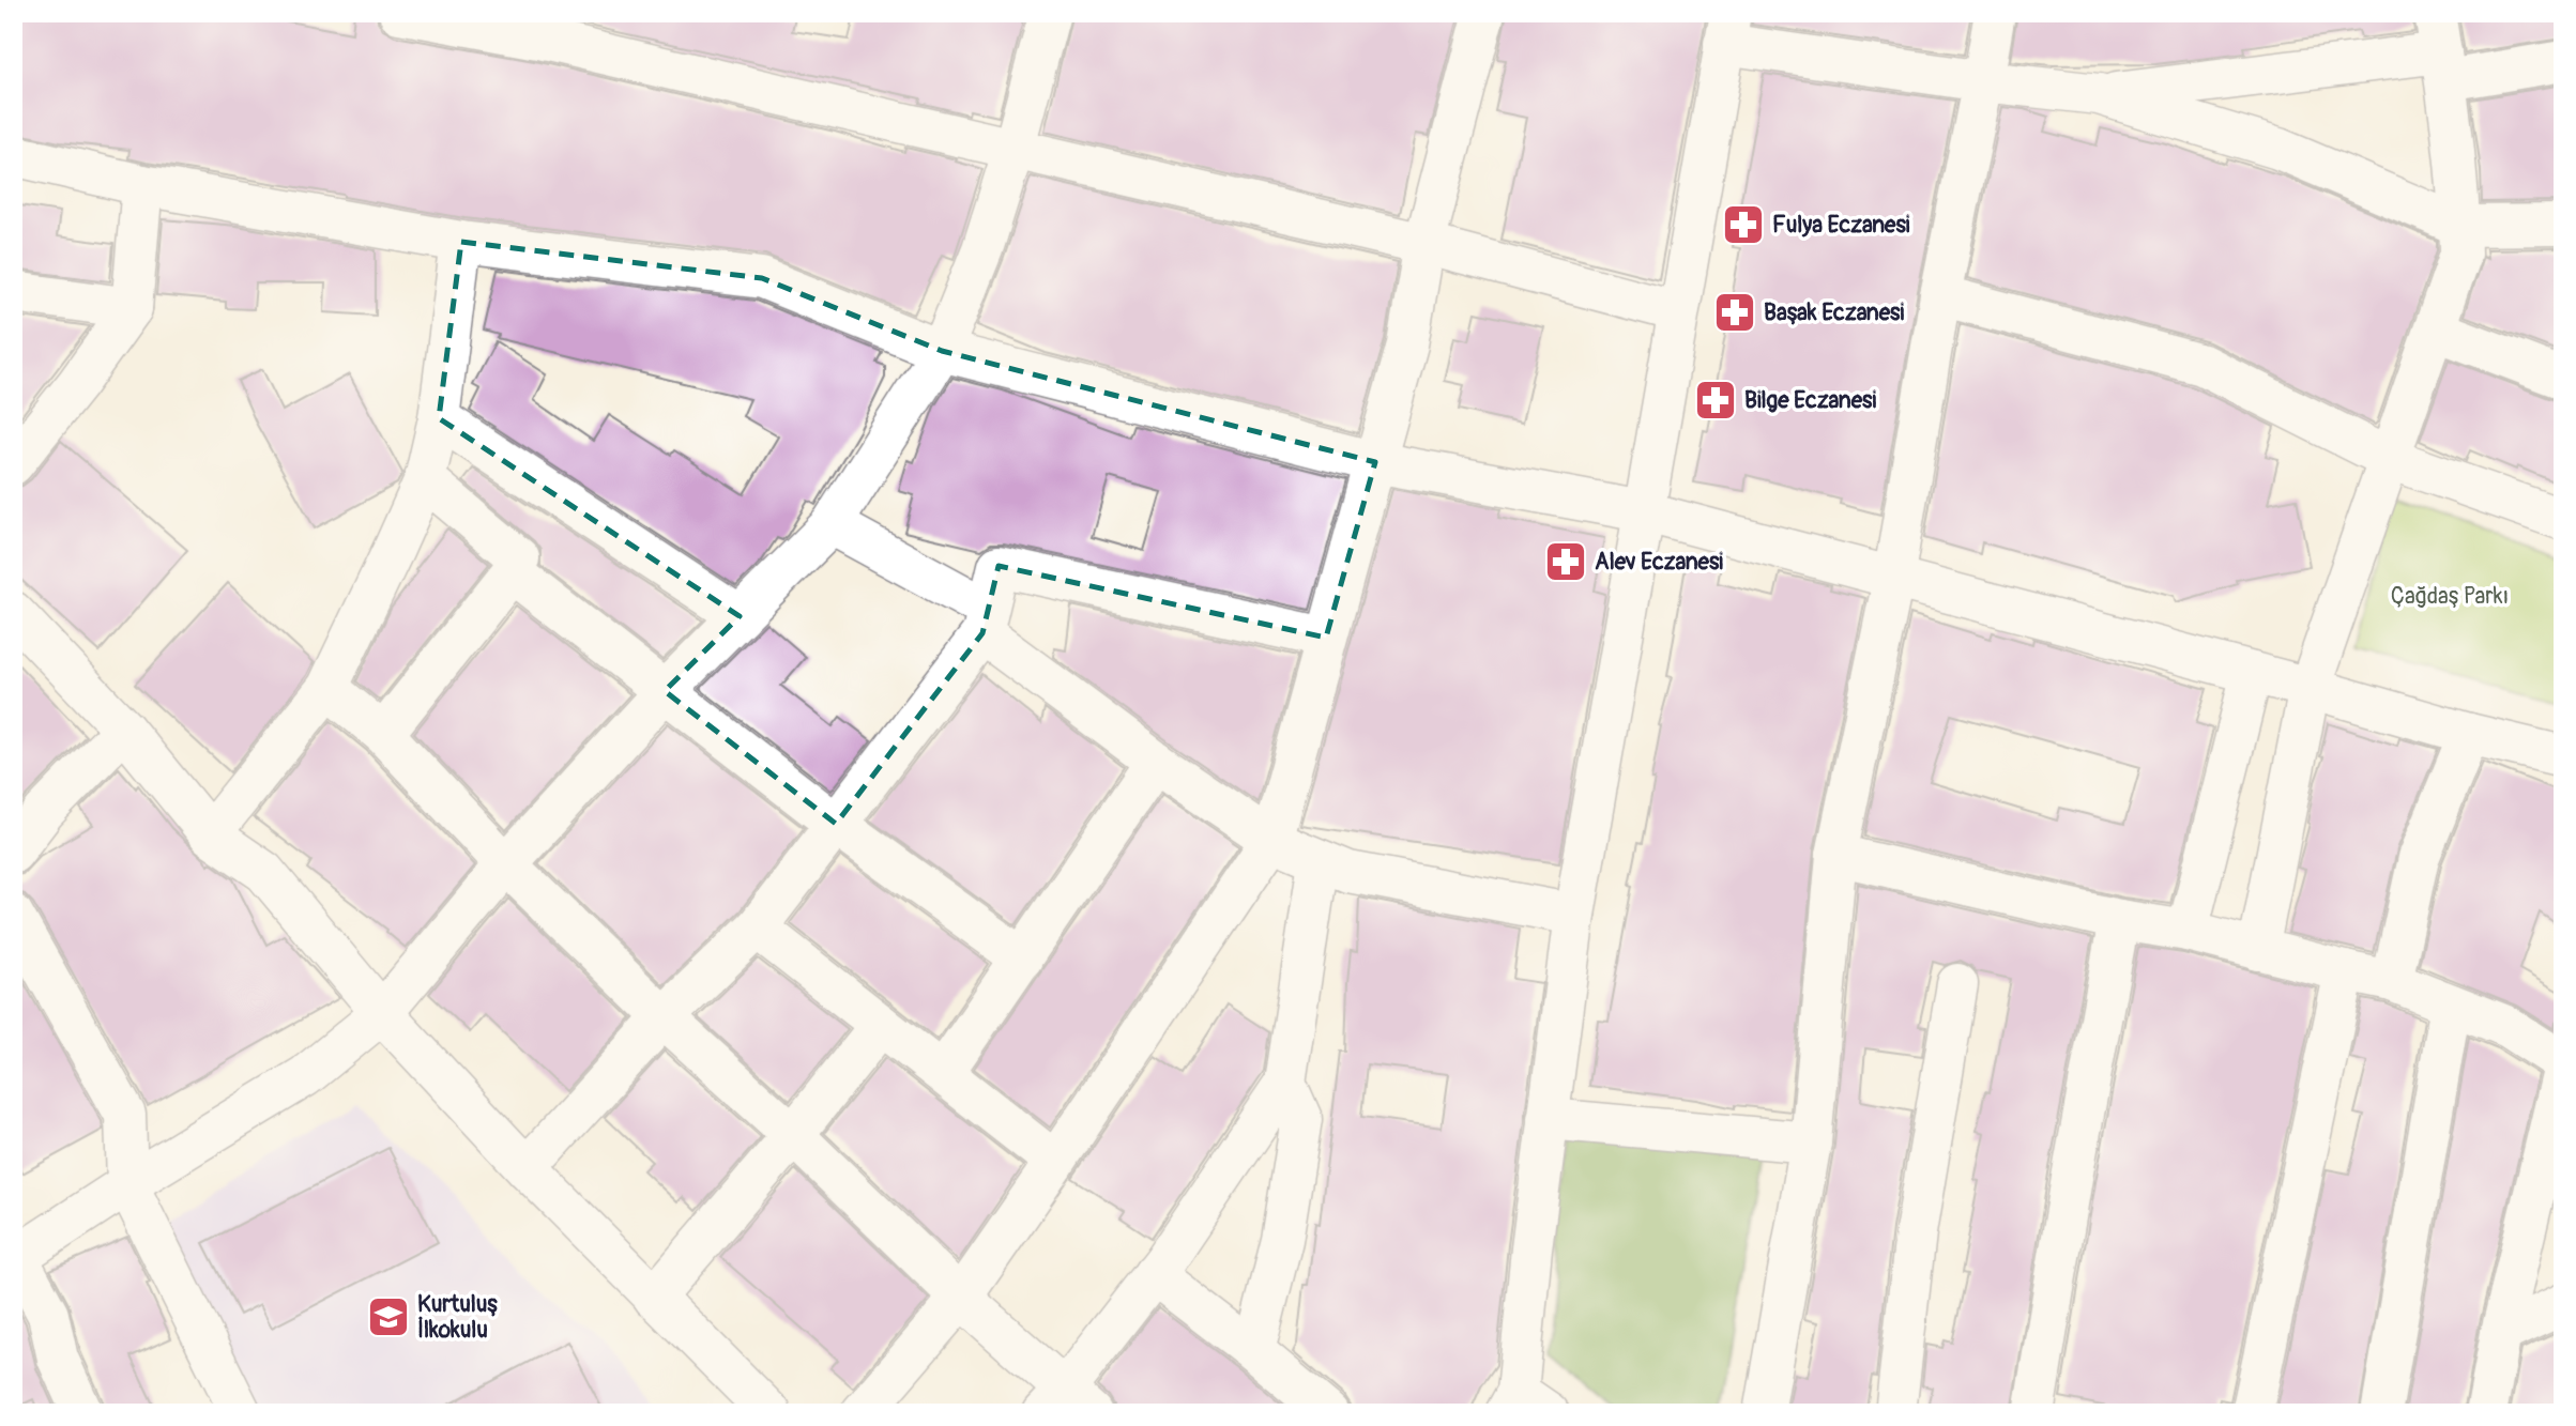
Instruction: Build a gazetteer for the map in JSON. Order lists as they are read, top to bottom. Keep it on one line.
{"parks":["Çağdaş Parkı"],"places":{"pharmacy":["Fulya Eczanesi","Başak Eczanesi","Bilge Eczanesi","Alev Eczanesi"],"school or university":["Kurtuluş İlkokulu"]}}
